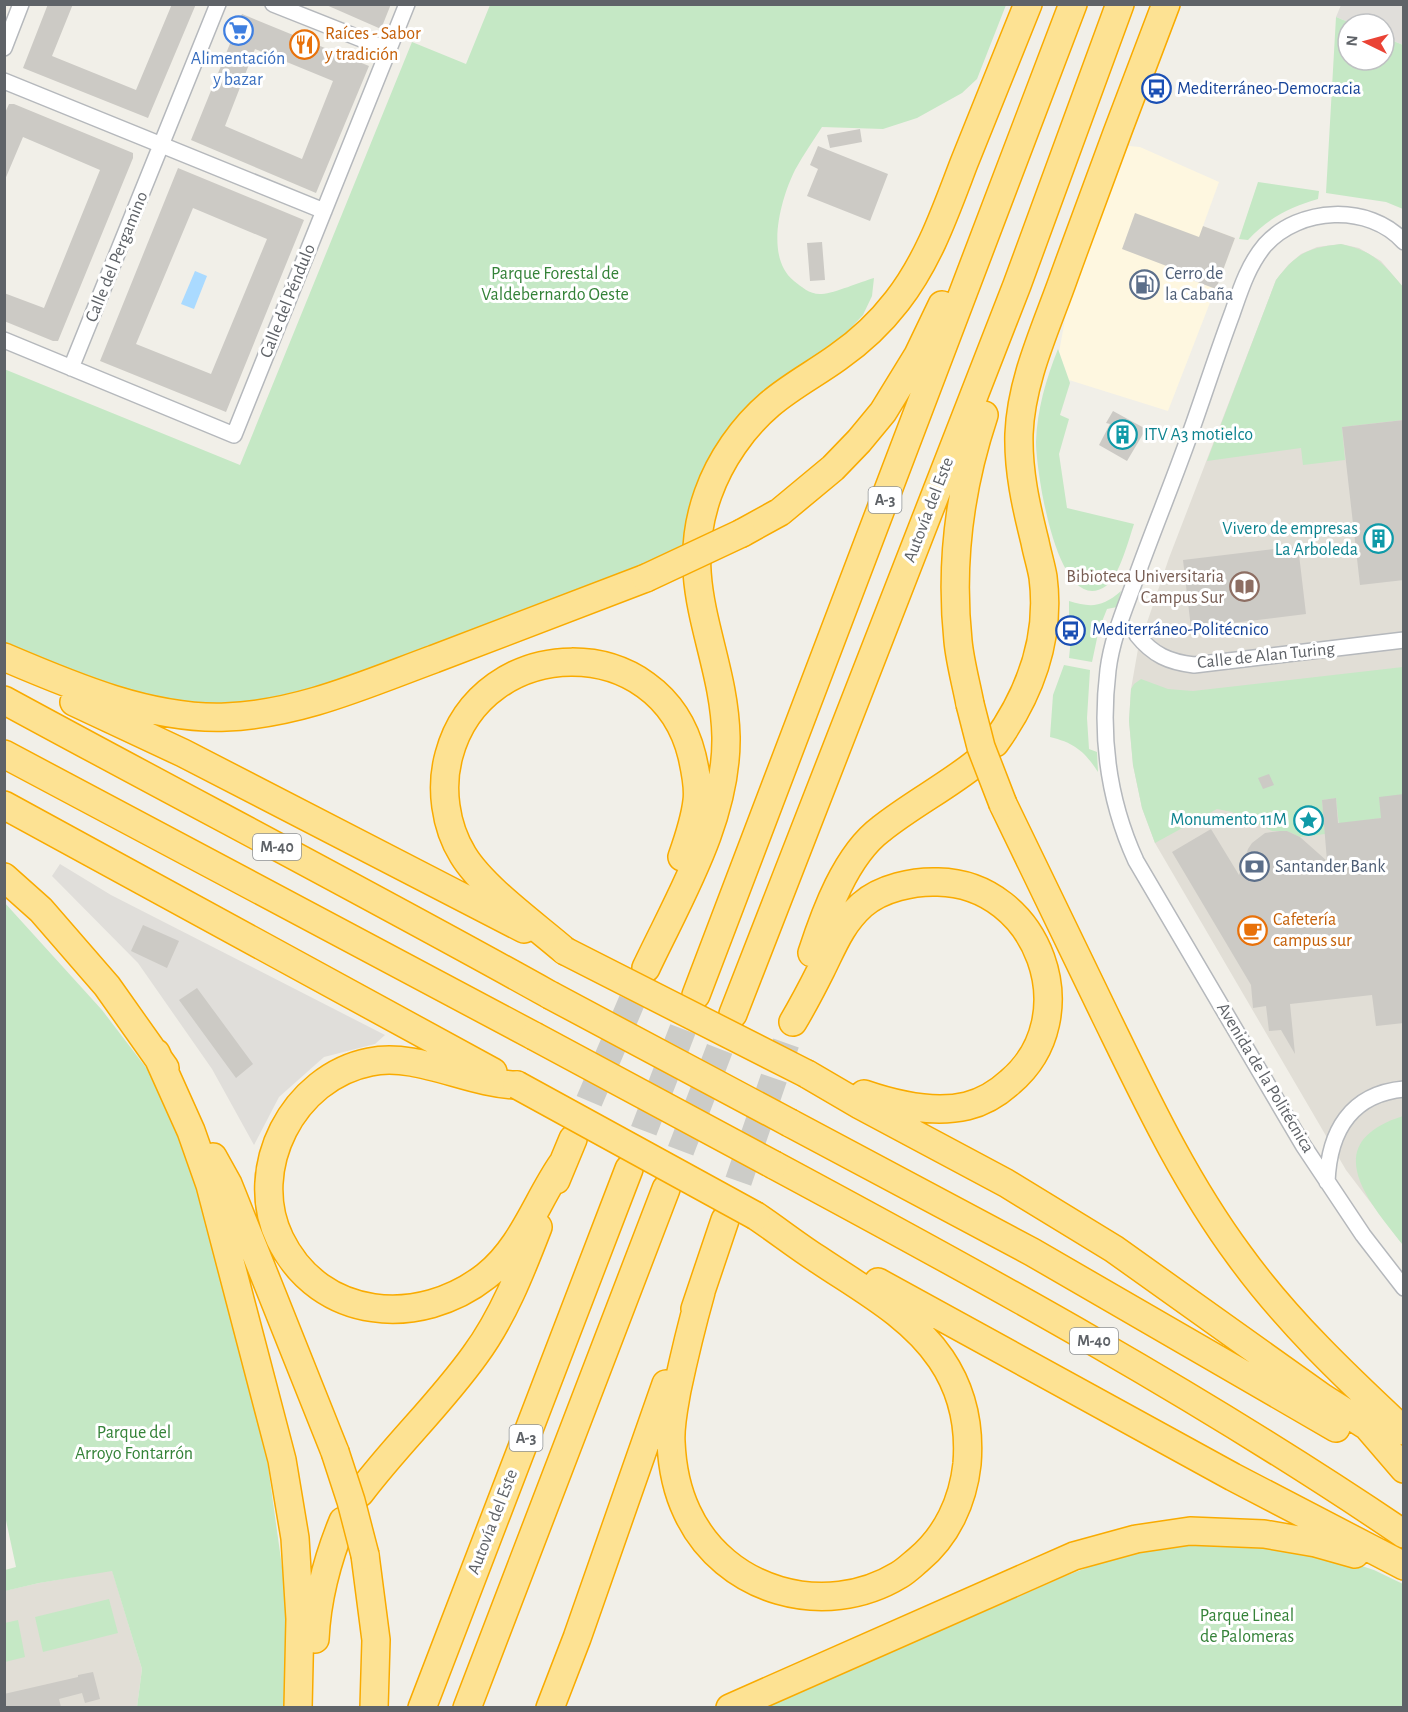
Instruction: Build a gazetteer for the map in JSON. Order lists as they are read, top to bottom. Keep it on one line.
{"streets":{"highway":["A-3","Autovía del Este","M-40"],"street":["Calle del Pergamino","Calle del Péndulo","Calle de Alan Turing","Avenida de la Politécnica"]},"crossings":[["Calle del Pergamino","Calle del Péndulo"]],"parks":["Parque Forestal de Valdebernardo Oeste","Parque del Arroyo Fontarrón","Parque Lineal de Palomeras"],"places":{"supermarket":["Alimentación y bazar"],"restaurant":["Raíces - Sabor y tradición"],"bus stop":["Mediterráneo-Democracia","Mediterráneo-Politécnico"],"fuel station":["Cerro de la Cabaña"],"building":["ITV A3 motielco","Vivero de empresas La Arboleda"],"library":["Bibioteca Universitaria Campus Sur"],"place":["Monumento 11M"],"bank":["Santander Bank"],"cafe":["Cafetería campus sur"]},"north":"left"}
